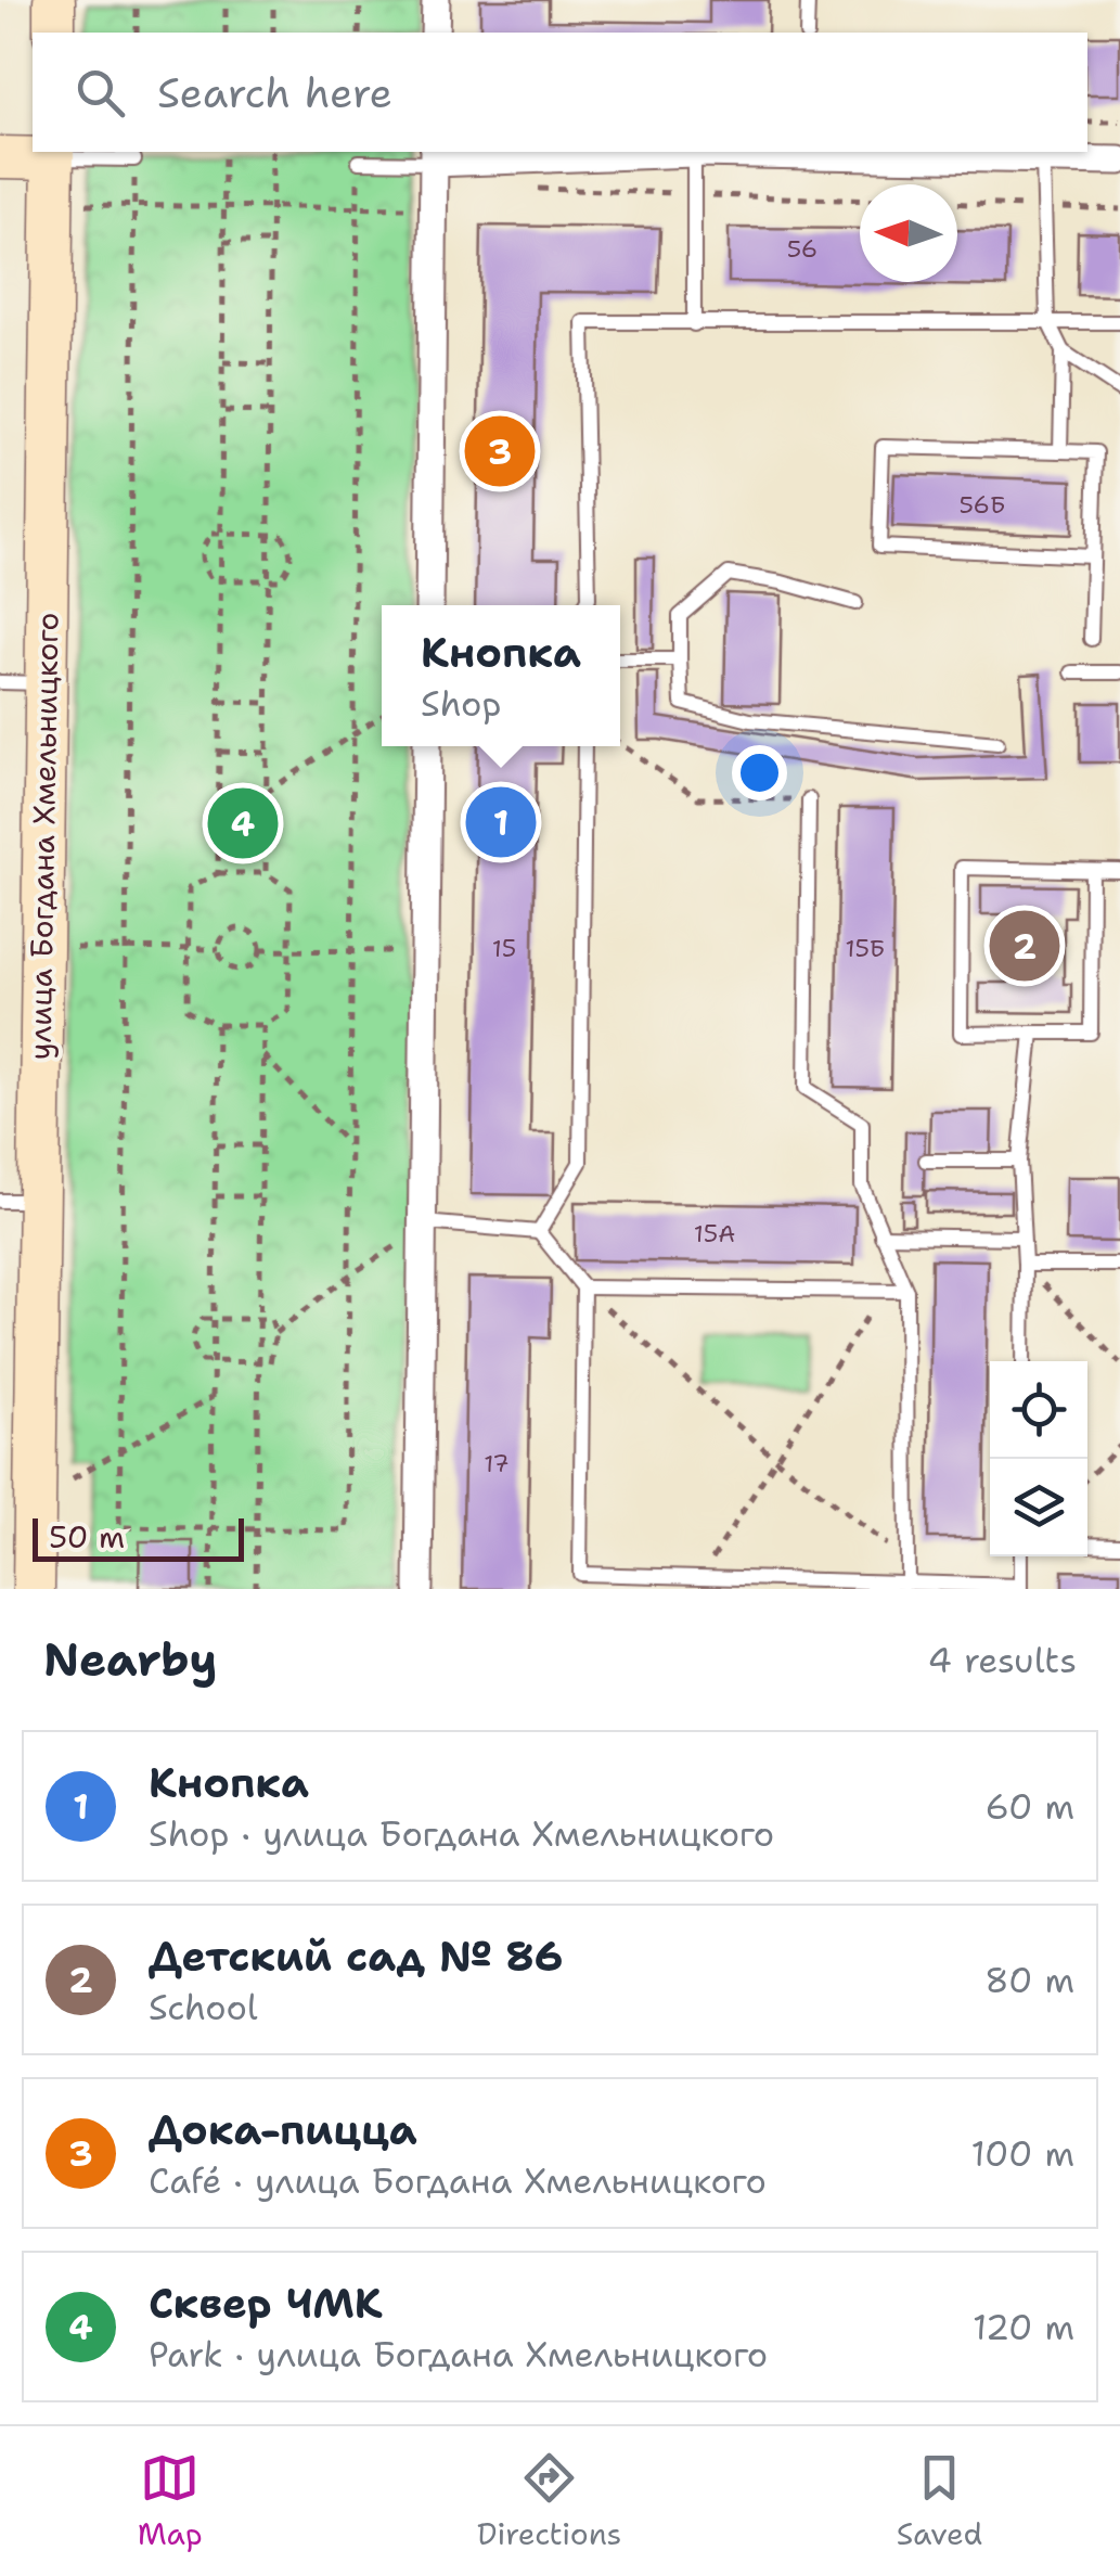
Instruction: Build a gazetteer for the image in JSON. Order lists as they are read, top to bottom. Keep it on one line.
{"streets":{"main road":["улица Богдана Хмельницкого"]},"house_numbers":["56","56Б","15","15Б","15А","17"],"scale_bar":"50 m","north":"left","page":{"search":"Search here","pins":["3","1","4","2"],"popup":["Кнопка","Shop"],"scale":"50 m","heading":["Nearby","4 results"],"list":[{"mark":"1","name":"Кнопка","note":"Shop · улица Богдана Хмельницкого","value":"60 m"},{"mark":"2","name":"Детский сад № 86","note":"School","value":"80 m"},{"mark":"3","name":"Дока-пицца","note":"Café · улица Богдана Хмельницкого","value":"100 m"},{"mark":"4","name":"Сквер ЧМК","note":"Park · улица Богдана Хмельницкого","value":"120 m"}],"nav":["Map","Directions","Saved"]}}
